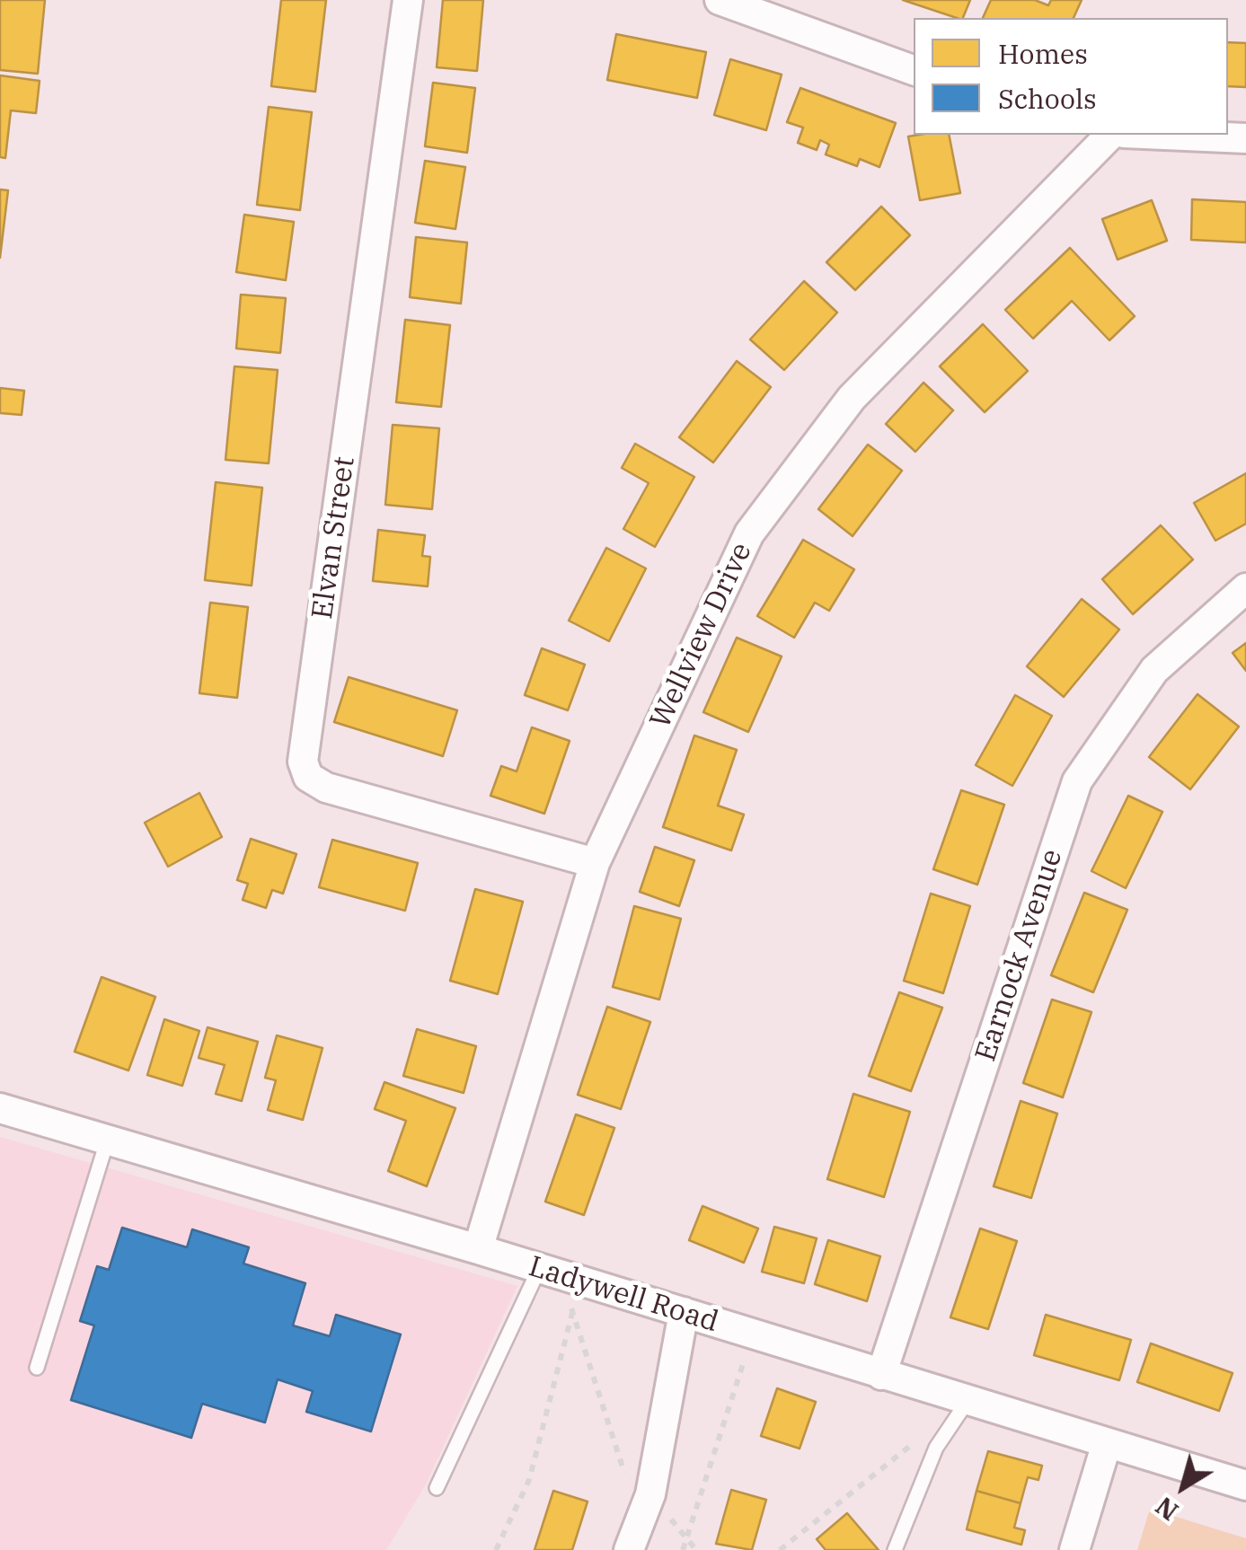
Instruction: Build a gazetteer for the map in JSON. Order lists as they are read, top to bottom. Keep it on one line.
{"streets":{"street":["Elvan Street","Wellview Drive","Earnock Avenue","Ladywell Road"]},"crossings":[["Elvan Street","Wellview Drive"],["Wellview Drive","Ladywell Road"],["Earnock Avenue","Ladywell Road"]],"legend":["Homes","Schools"],"north":"bottom left"}
